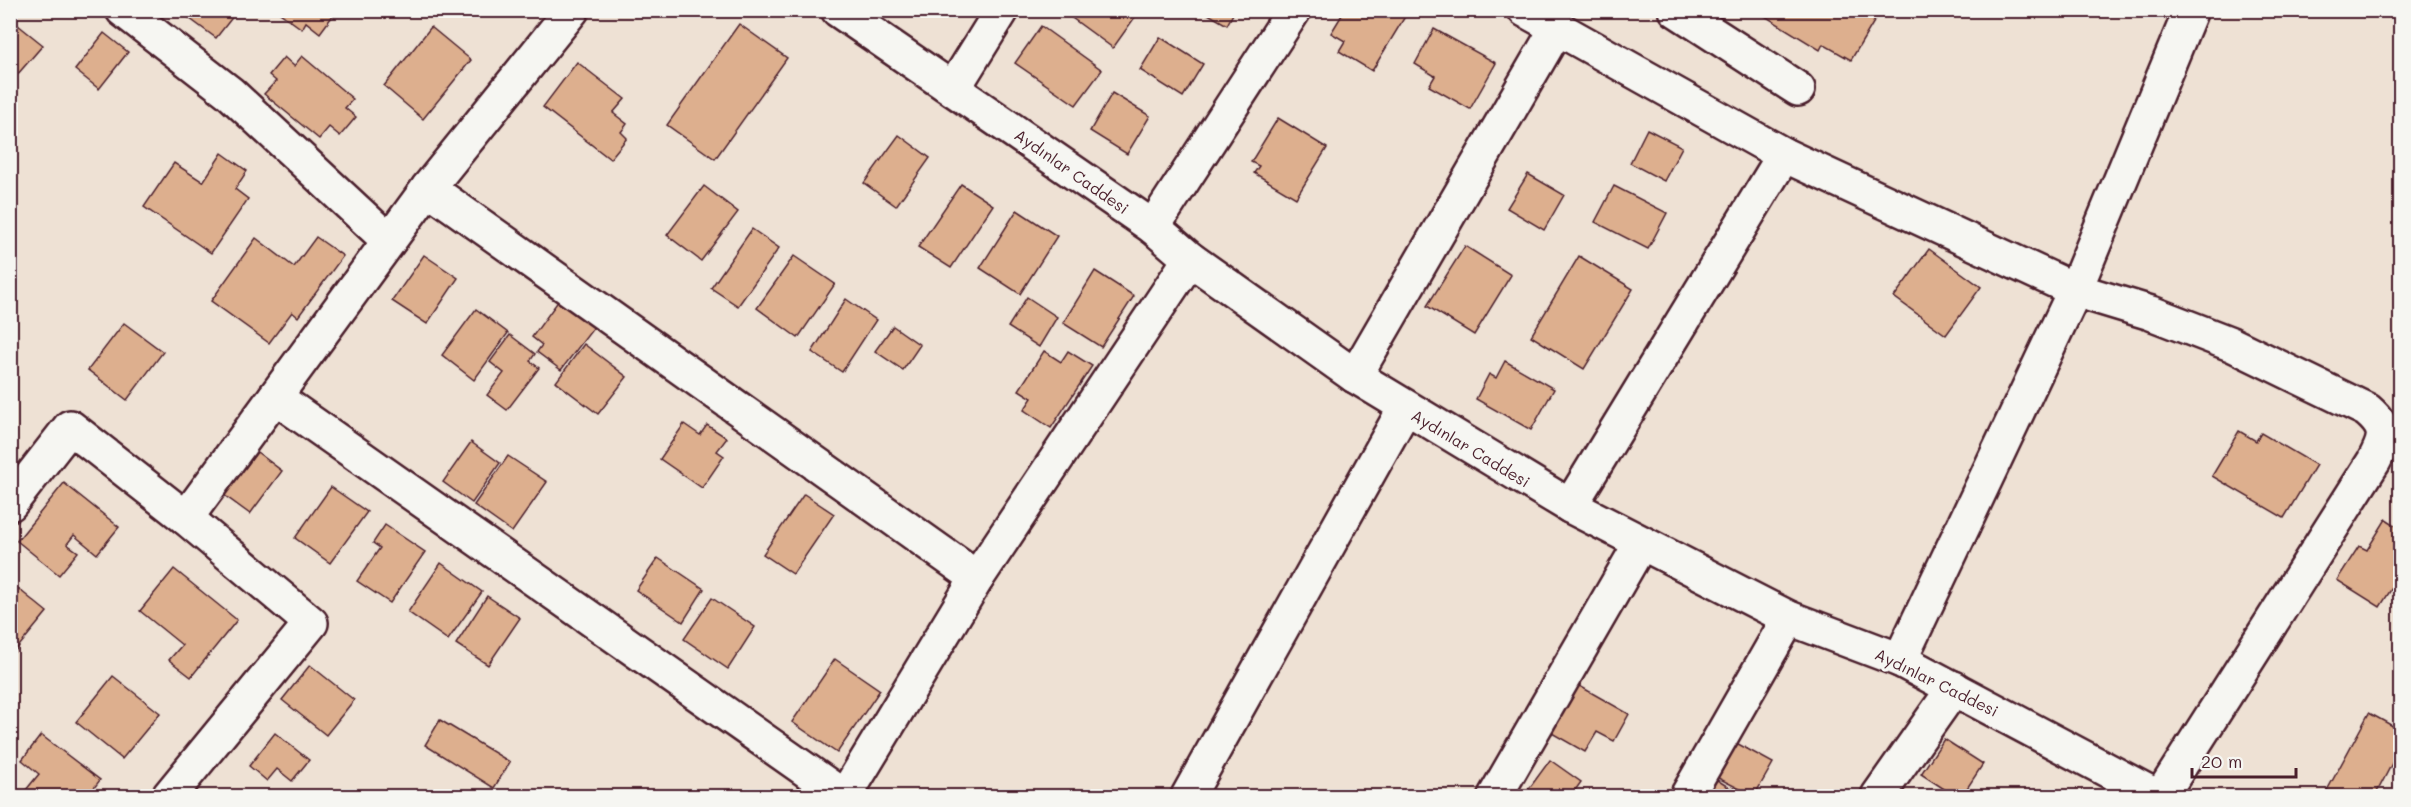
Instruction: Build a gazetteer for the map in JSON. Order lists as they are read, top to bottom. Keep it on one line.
{"streets":{"street":["Aydınlar Caddesi"]},"scale_bar":"20 m"}
